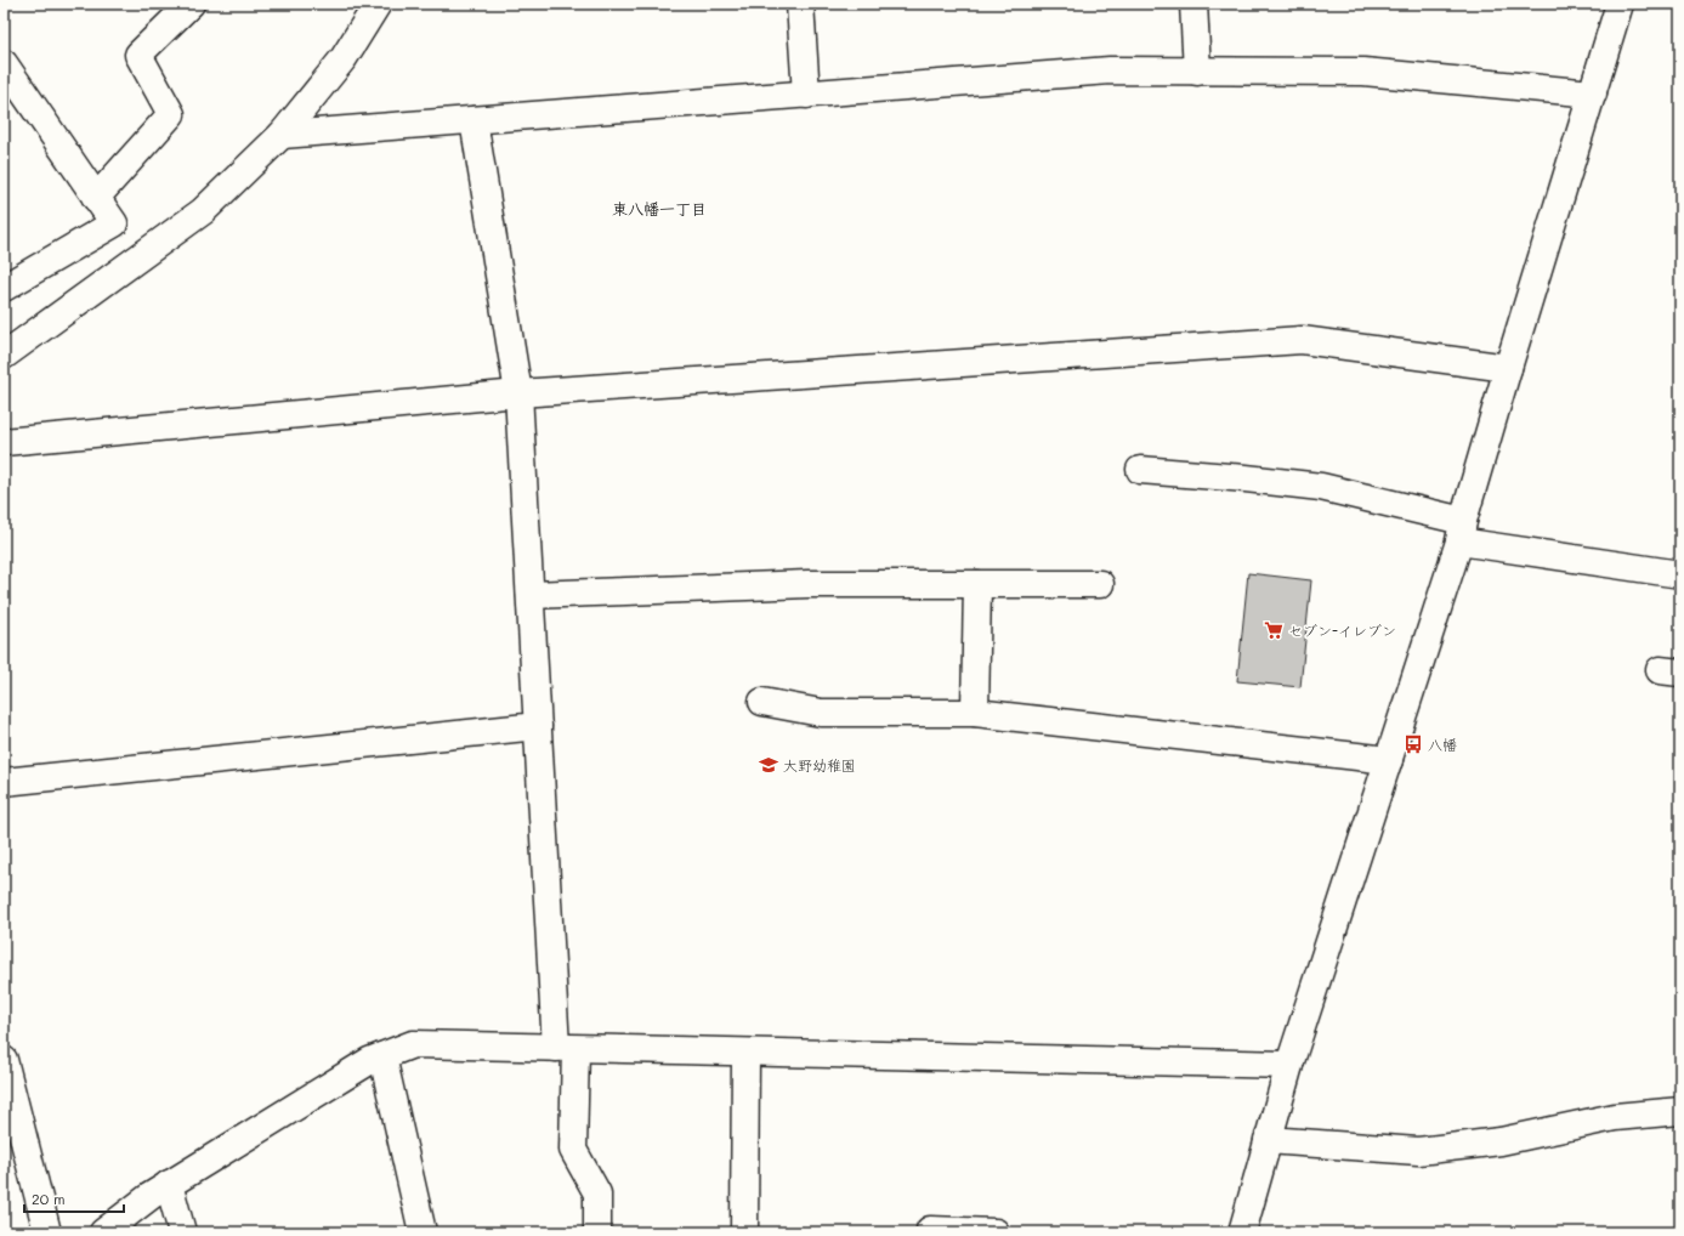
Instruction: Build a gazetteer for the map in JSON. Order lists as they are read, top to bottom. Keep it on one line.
{"districts":["東八幡一丁目"],"places":{"supermarket":["セブン-イレブン"],"bus stop":["八幡"],"school or university":["大野幼稚園"]},"scale_bar":"20 m"}
